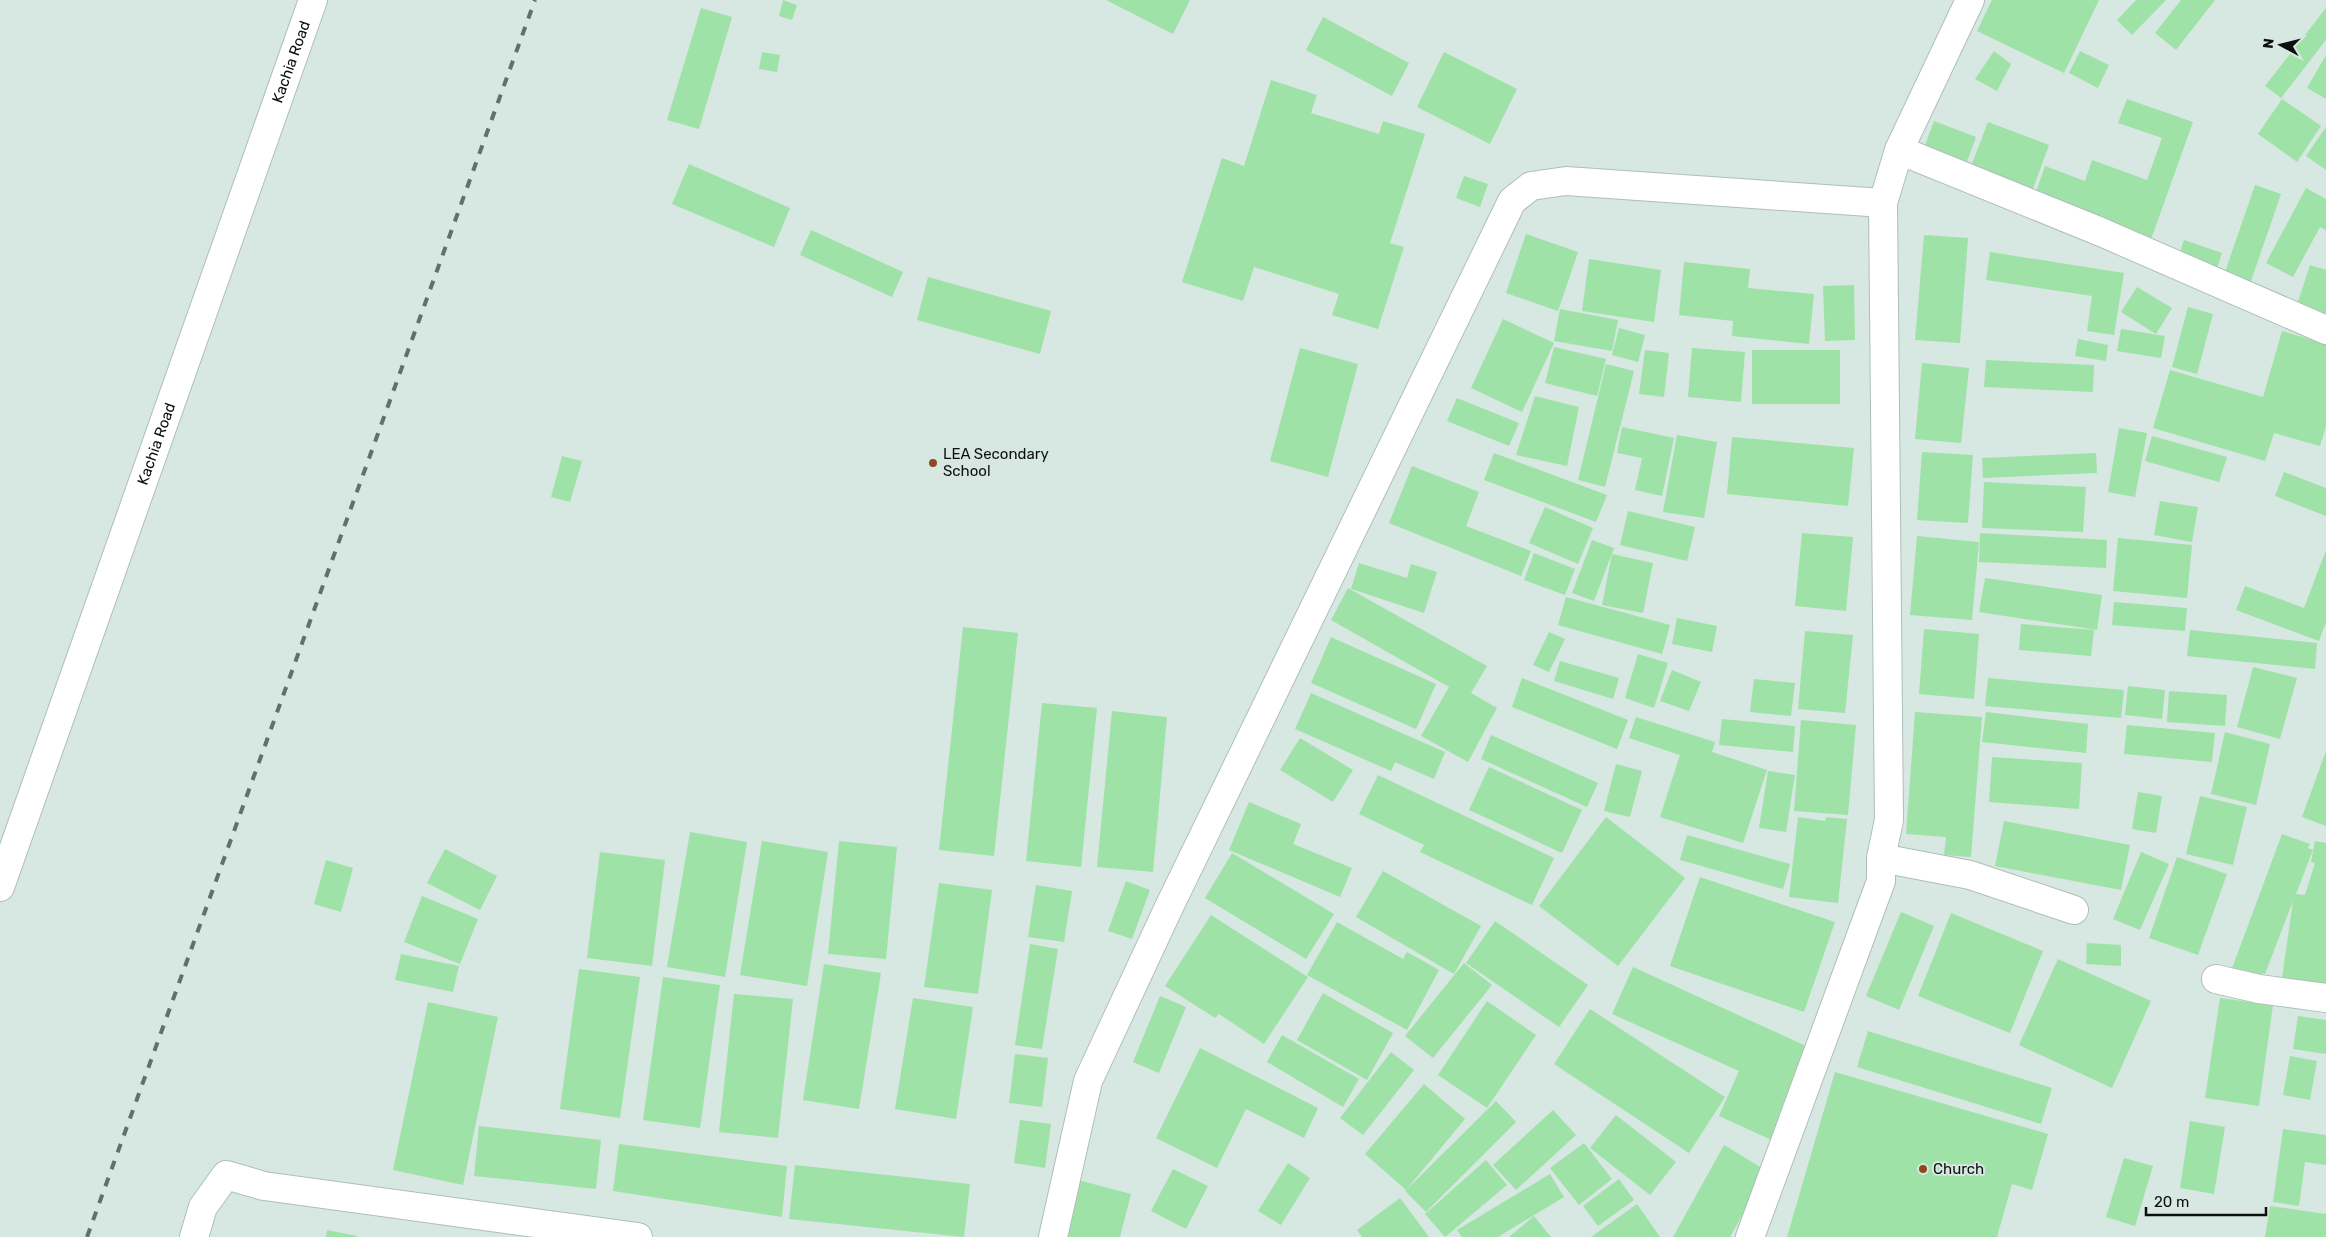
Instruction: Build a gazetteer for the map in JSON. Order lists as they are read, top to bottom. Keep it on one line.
{"streets":{"street":["Kachia Road"]},"places":["LEA Secondary School","Church"],"scale_bar":"20 m","north":"left"}
